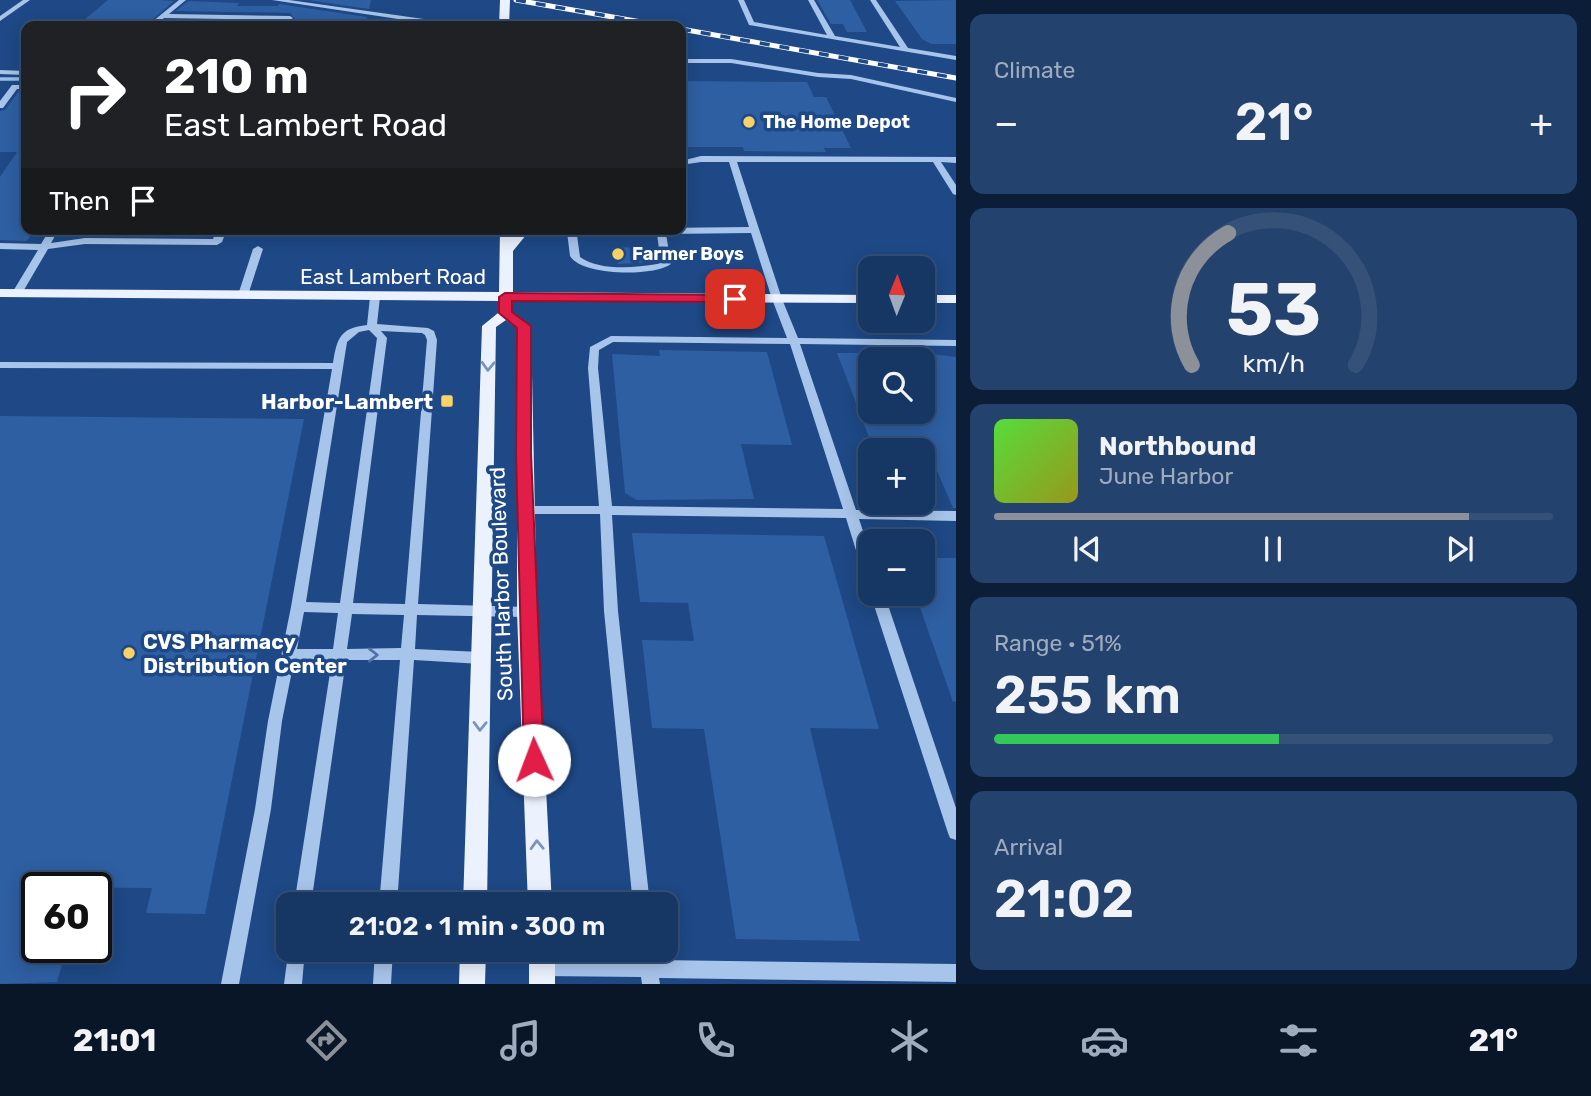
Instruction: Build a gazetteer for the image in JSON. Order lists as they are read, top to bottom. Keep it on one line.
{"streets":{"main road":["East Lambert Road","South Harbor Boulevard"]},"crossings":[["East Lambert Road","South Harbor Boulevard"]],"places":{"other":["The Home Depot","Farmer Boys","CVS Pharmacy Distribution Center"],"transit":["Harbor-Lambert"]},"north":"top","page":{"tile":["Climate",["Range · 51%","255 km"],["Arrival","21:02"]],"turn":["210 m","East Lambert Road"],"heat":["−","21°","+"],"then":"Then","map_buttons":["+","−"],"song":["Northbound","June Harbor"],"limit":"60","trip":"21:02 · 1 min · 300 m","tabs":["21:01","21°"],"gauge":["53","km/h"]}}
